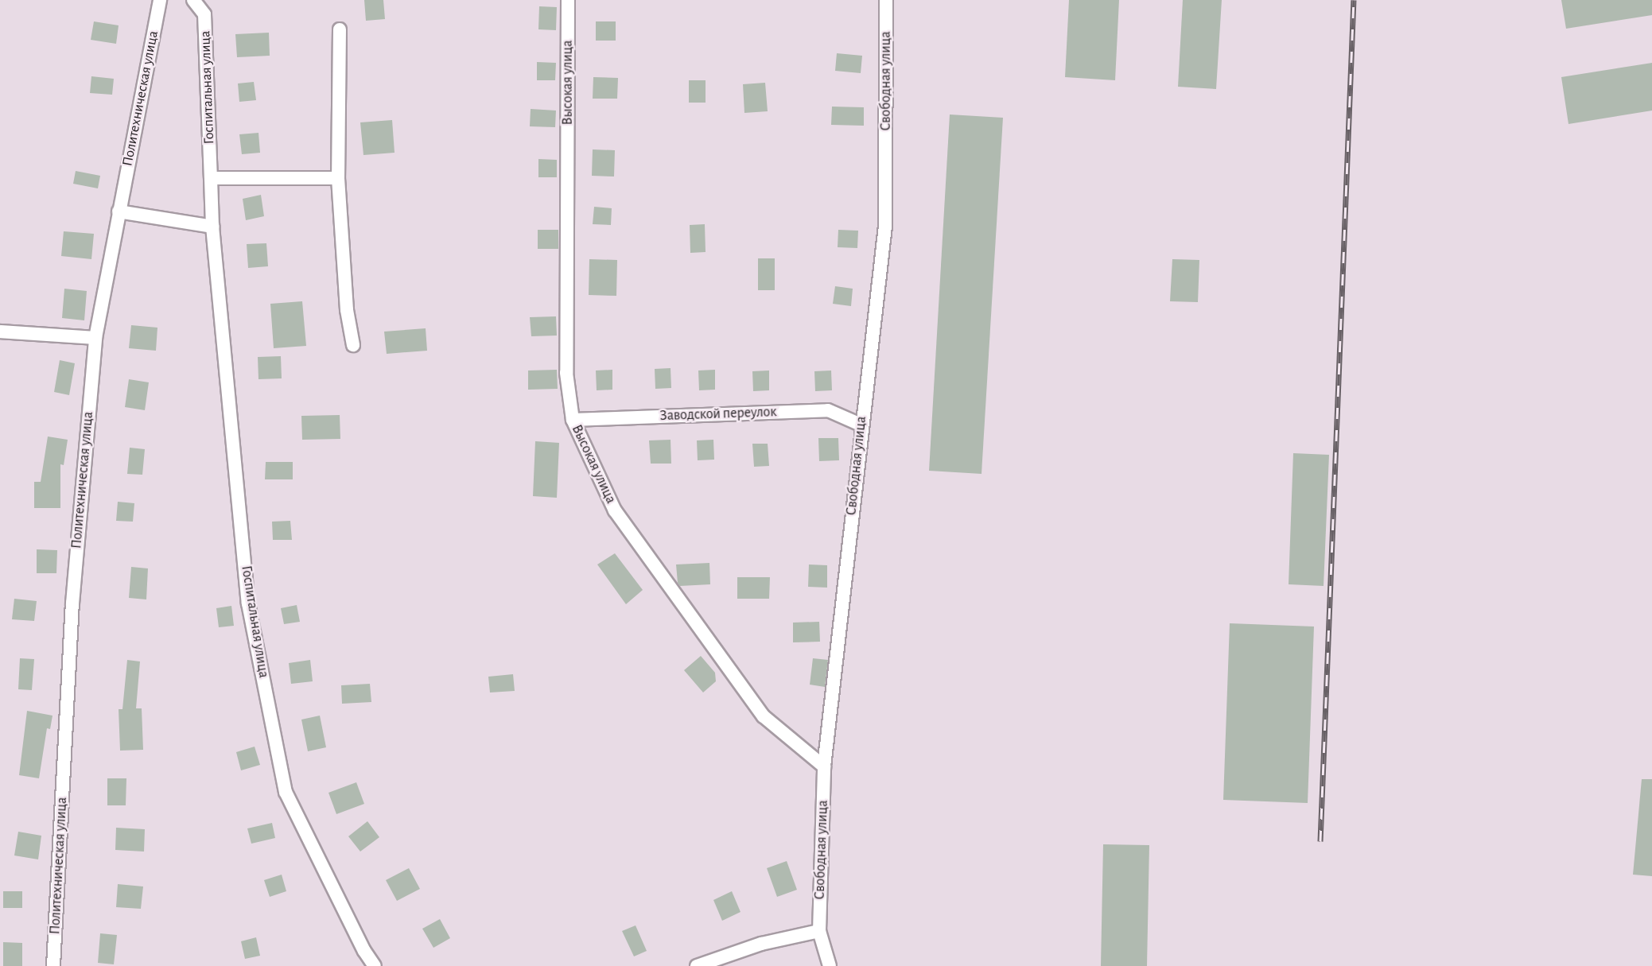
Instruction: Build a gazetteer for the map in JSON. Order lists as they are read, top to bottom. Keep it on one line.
{"streets":{"street":["Свободная улица","Высокая улица","Госпитальная улица","Политехническая улица","Заводской переулок"]},"crossings":[["Свободная улица","Высокая улица"],["Свободная улица","Заводской переулок"],["Высокая улица","Заводской переулок"]]}
